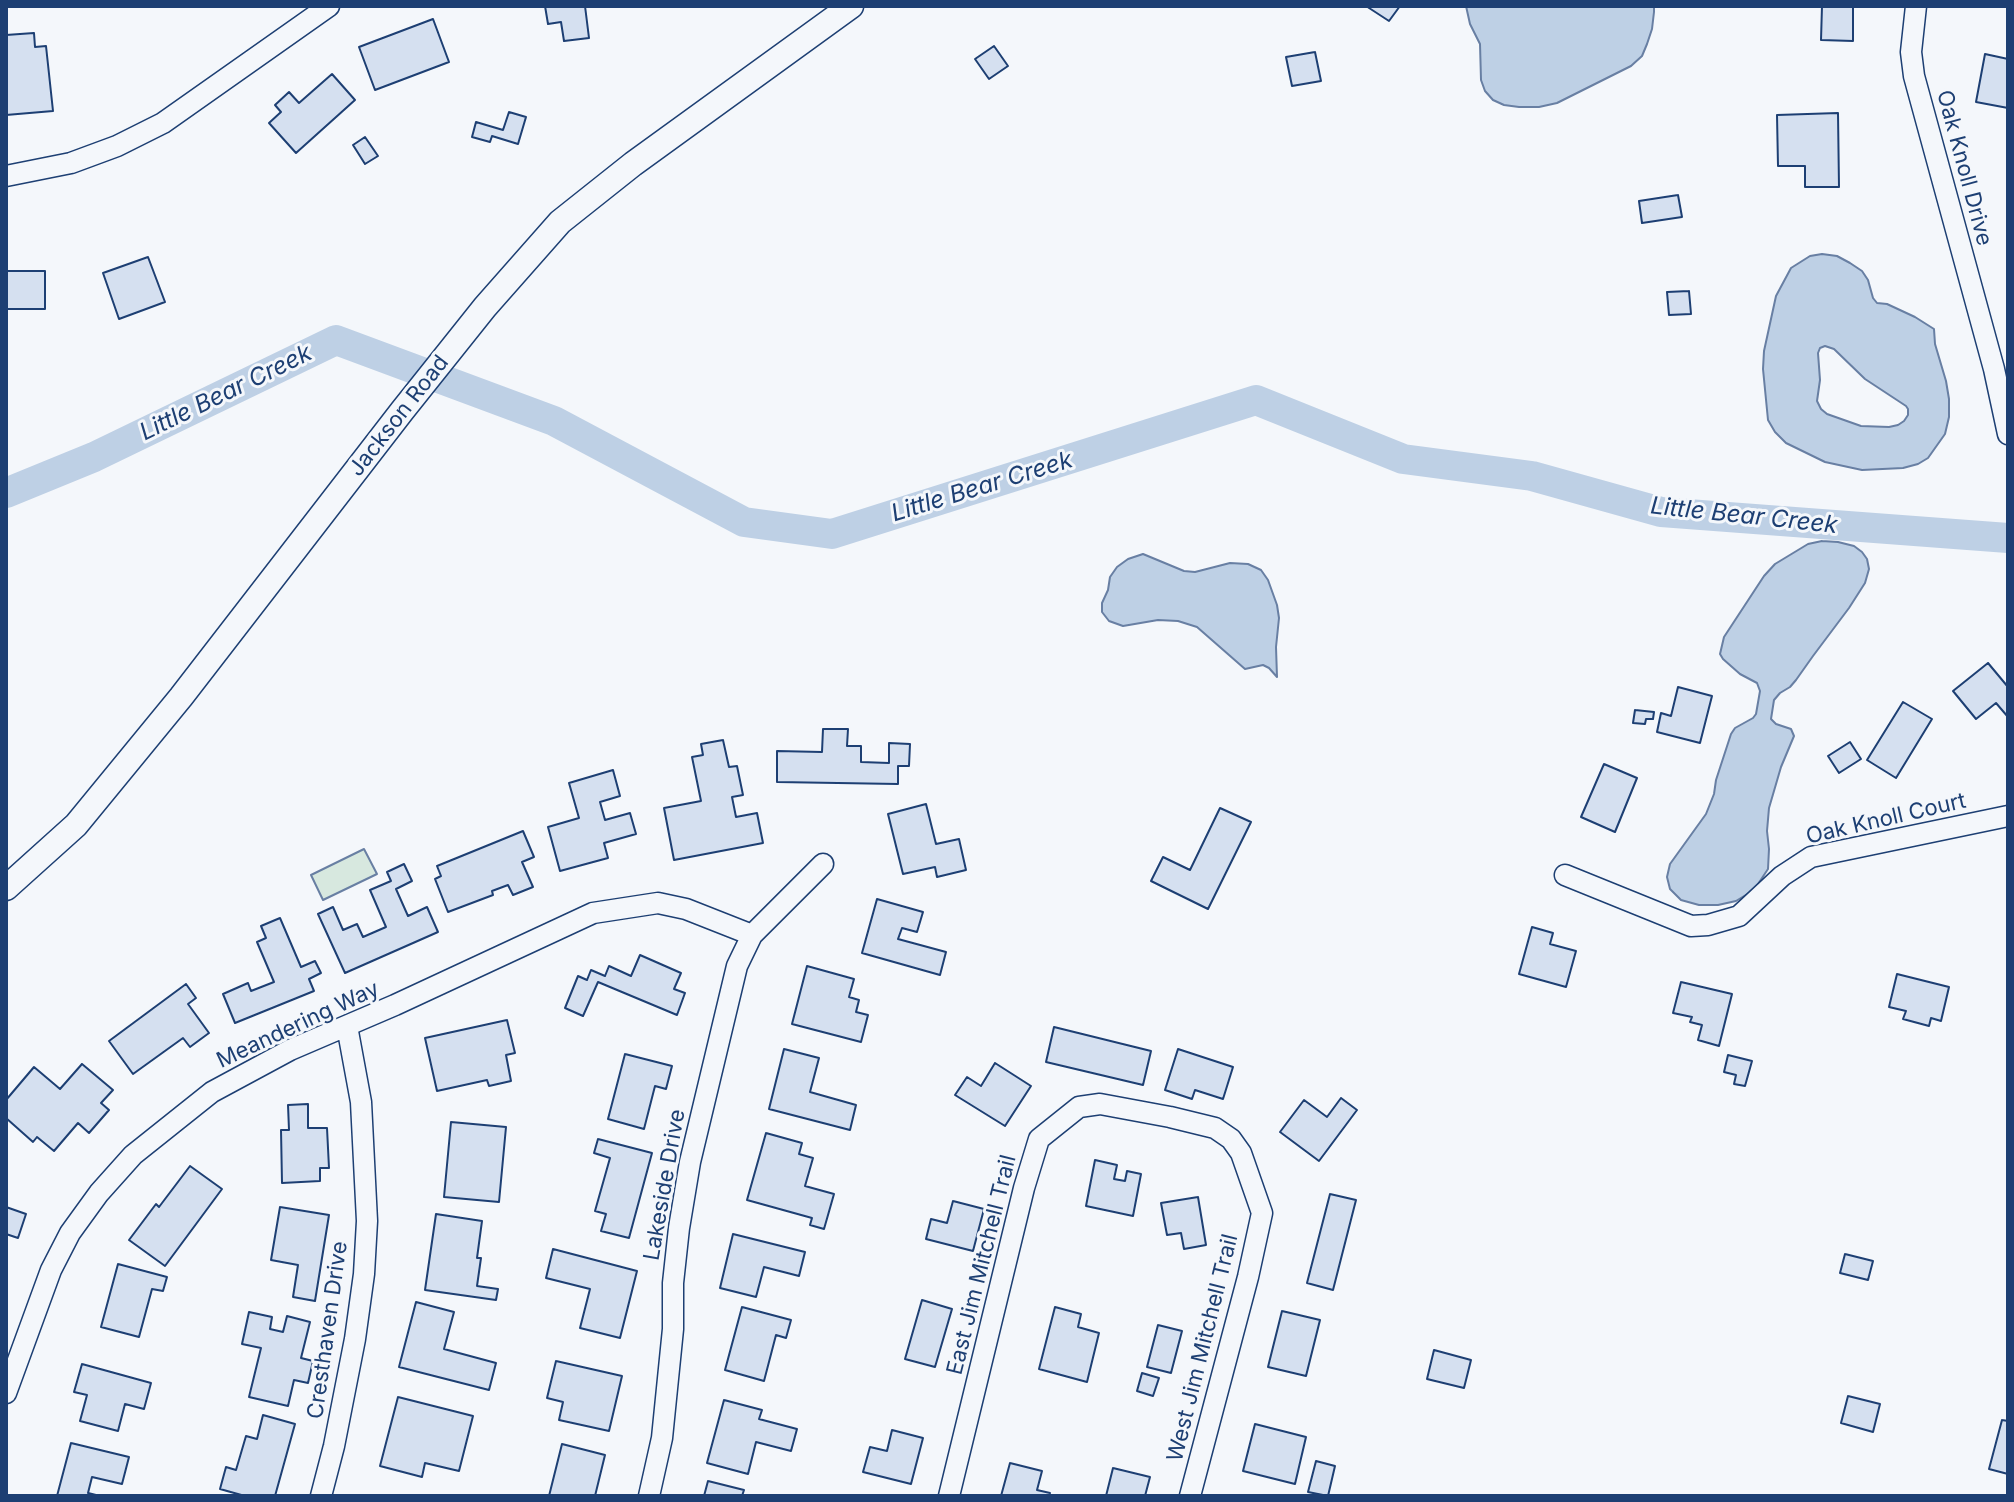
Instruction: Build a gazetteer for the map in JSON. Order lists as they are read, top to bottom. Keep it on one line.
{"streets":{"main road":["Jackson Road"],"street":["Oak Knoll Drive","Oak Knoll Court","Meandering Way","Lakeside Drive","East Jim Mitchell Trail","Cresthaven Drive","West Jim Mitchell Trail"]},"crossings":[["Meandering Way","Lakeside Drive"],["Meandering Way","Cresthaven Drive"],["East Jim Mitchell Trail","West Jim Mitchell Trail"]],"water":["Little Bear Creek"]}
